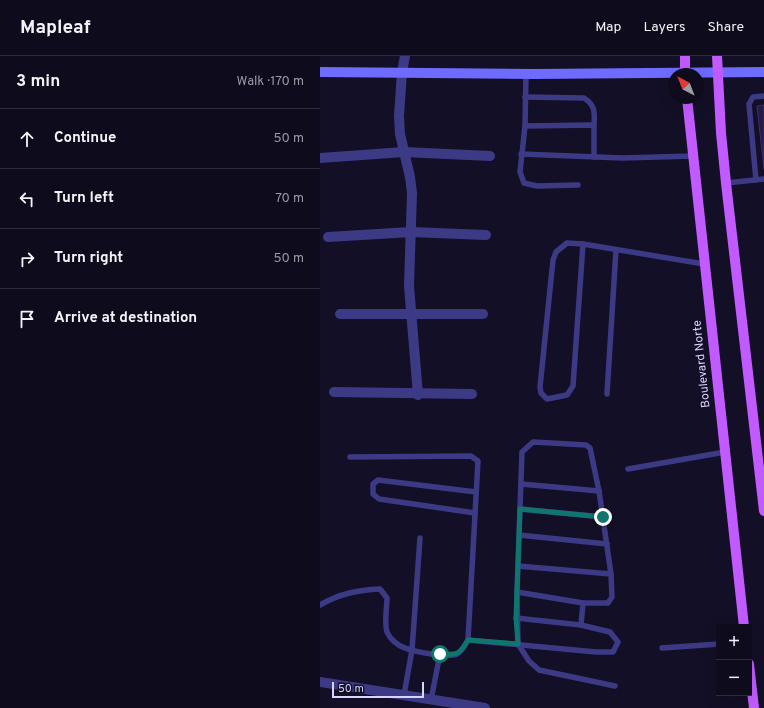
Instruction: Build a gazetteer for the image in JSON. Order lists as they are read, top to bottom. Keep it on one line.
{"streets":{"main road":["Boulevard Norte"]},"scale_bar":"50 m","north":"top left","page":{"header":"Mapleaf","nav":["Map","Layers","Share"],"heading":["3 min","Walk · 170 m"],"list":[["Continue","50 m"],["Turn left","70 m"],["Turn right","50 m"],"Arrive at destination"],"map_buttons":["+","−"],"scale":"50 m"}}
